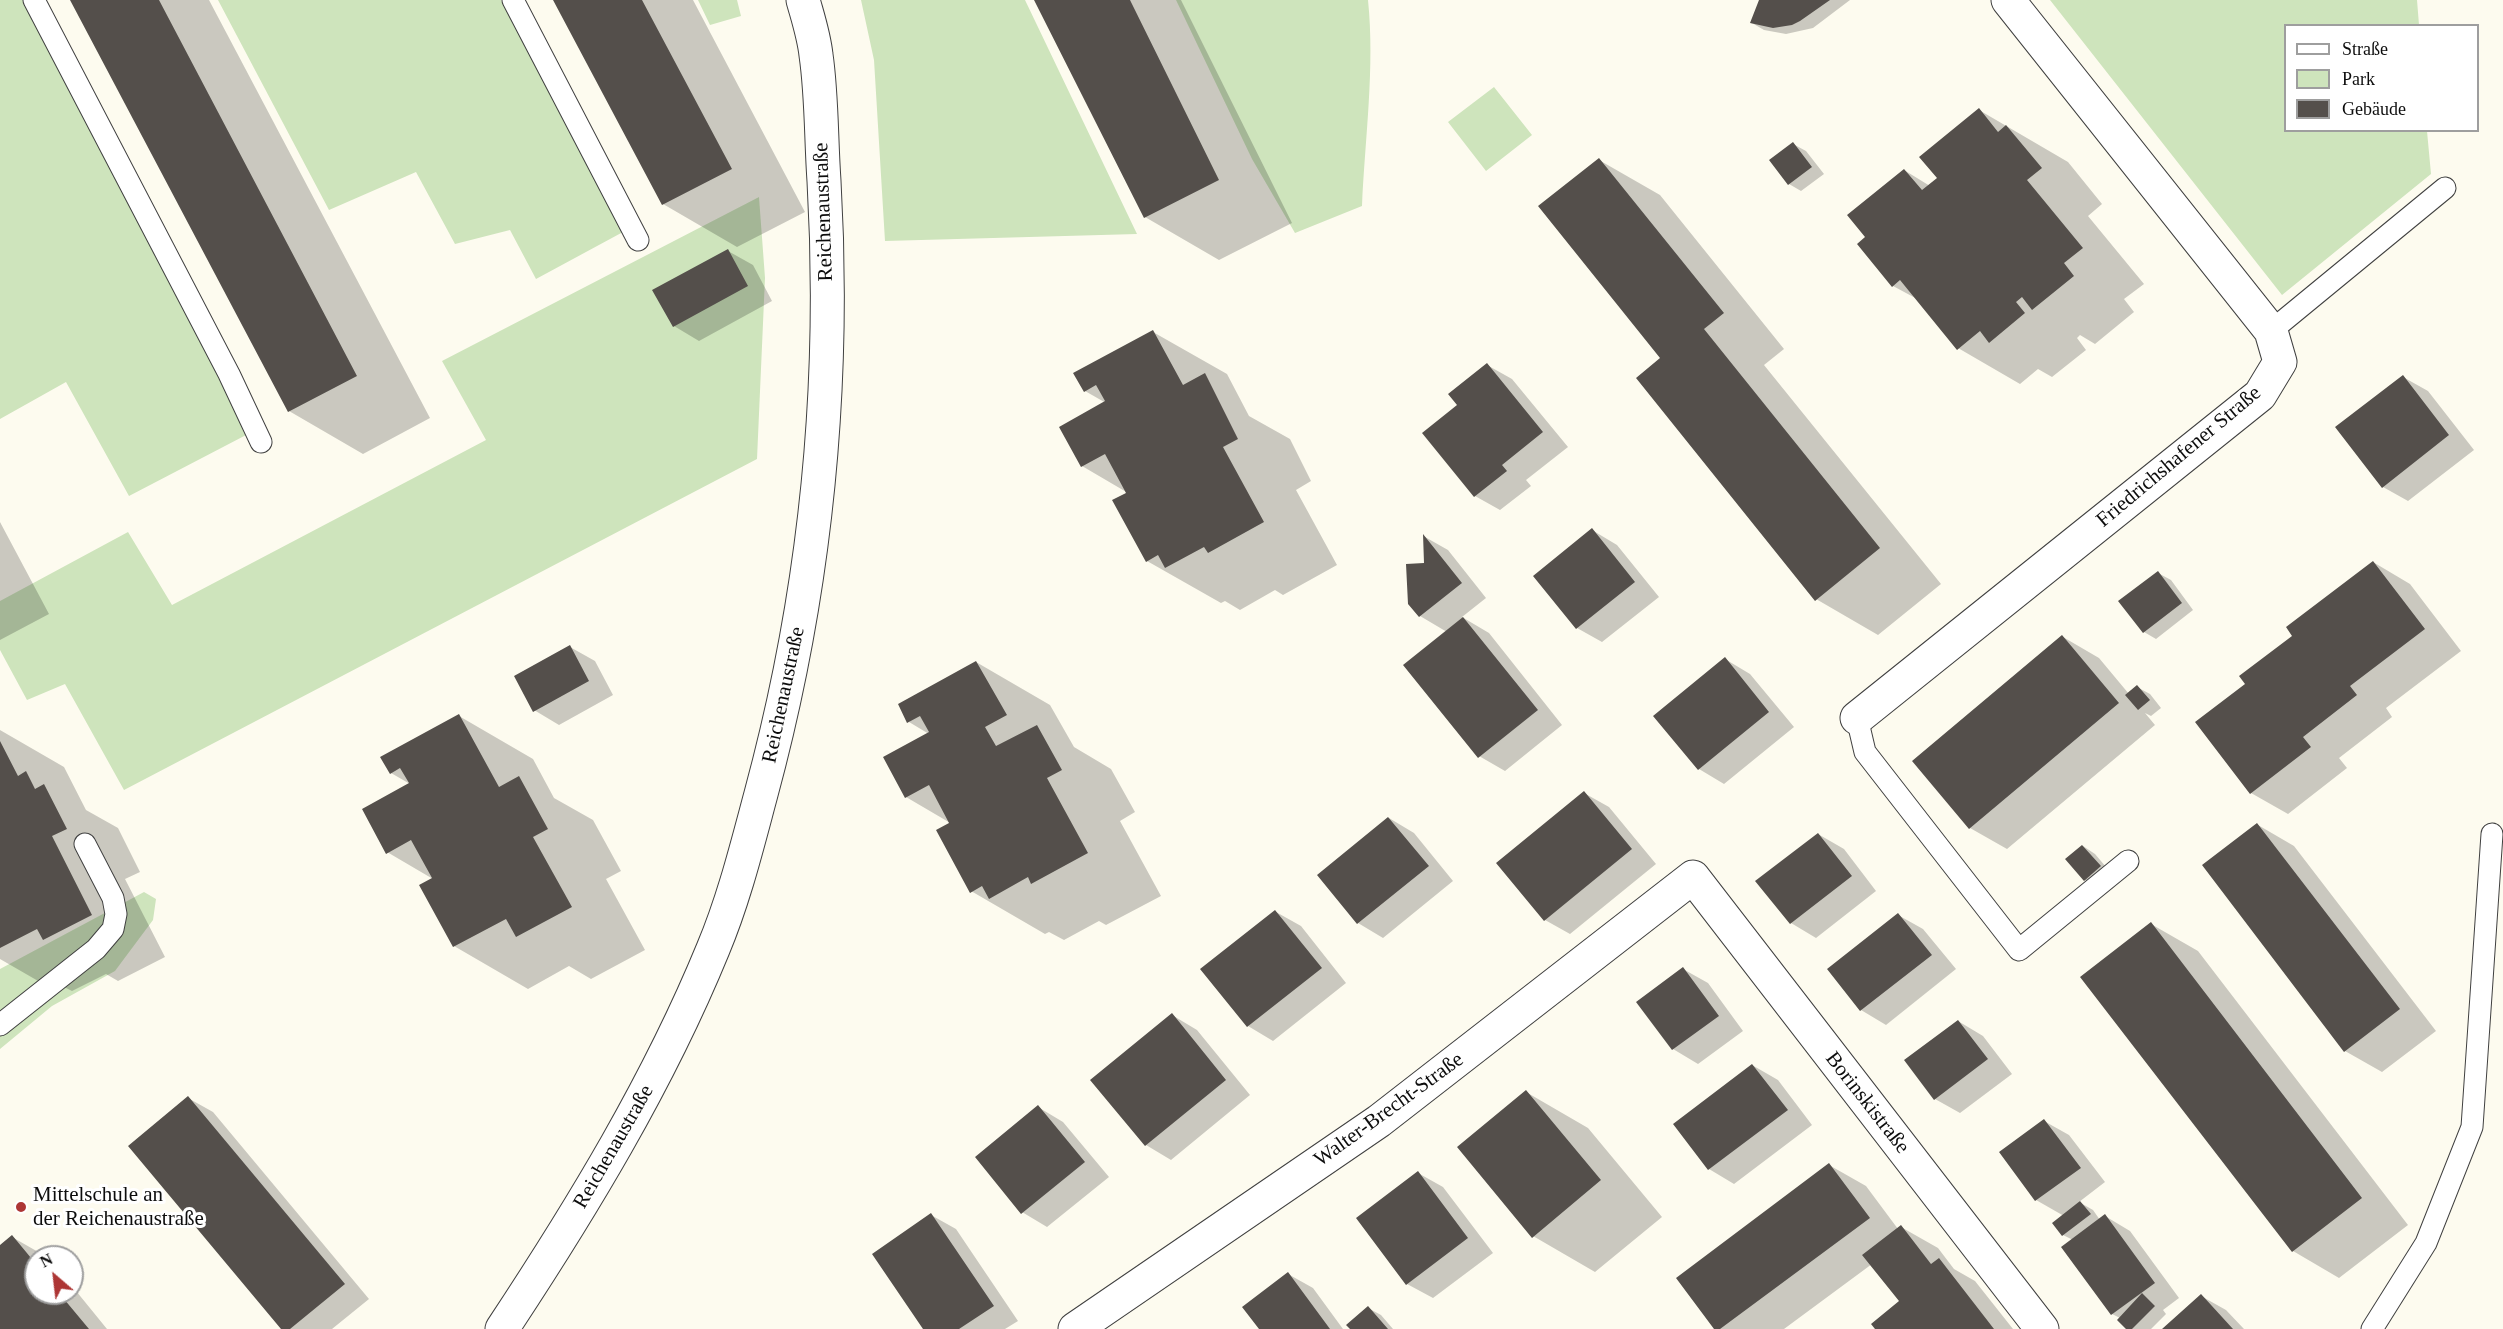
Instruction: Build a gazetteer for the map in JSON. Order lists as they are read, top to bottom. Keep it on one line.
{"streets":{"street":["Reichenaustraße","Friedrichshafener Straße","Borinskistraße","Walter-Brecht-Straße"]},"crossings":[["Borinskistraße","Walter-Brecht-Straße"]],"places":["Mittelschule an der Reichenaustraße"],"legend":["Straße","Park","Gebäude"],"north":"top left"}
